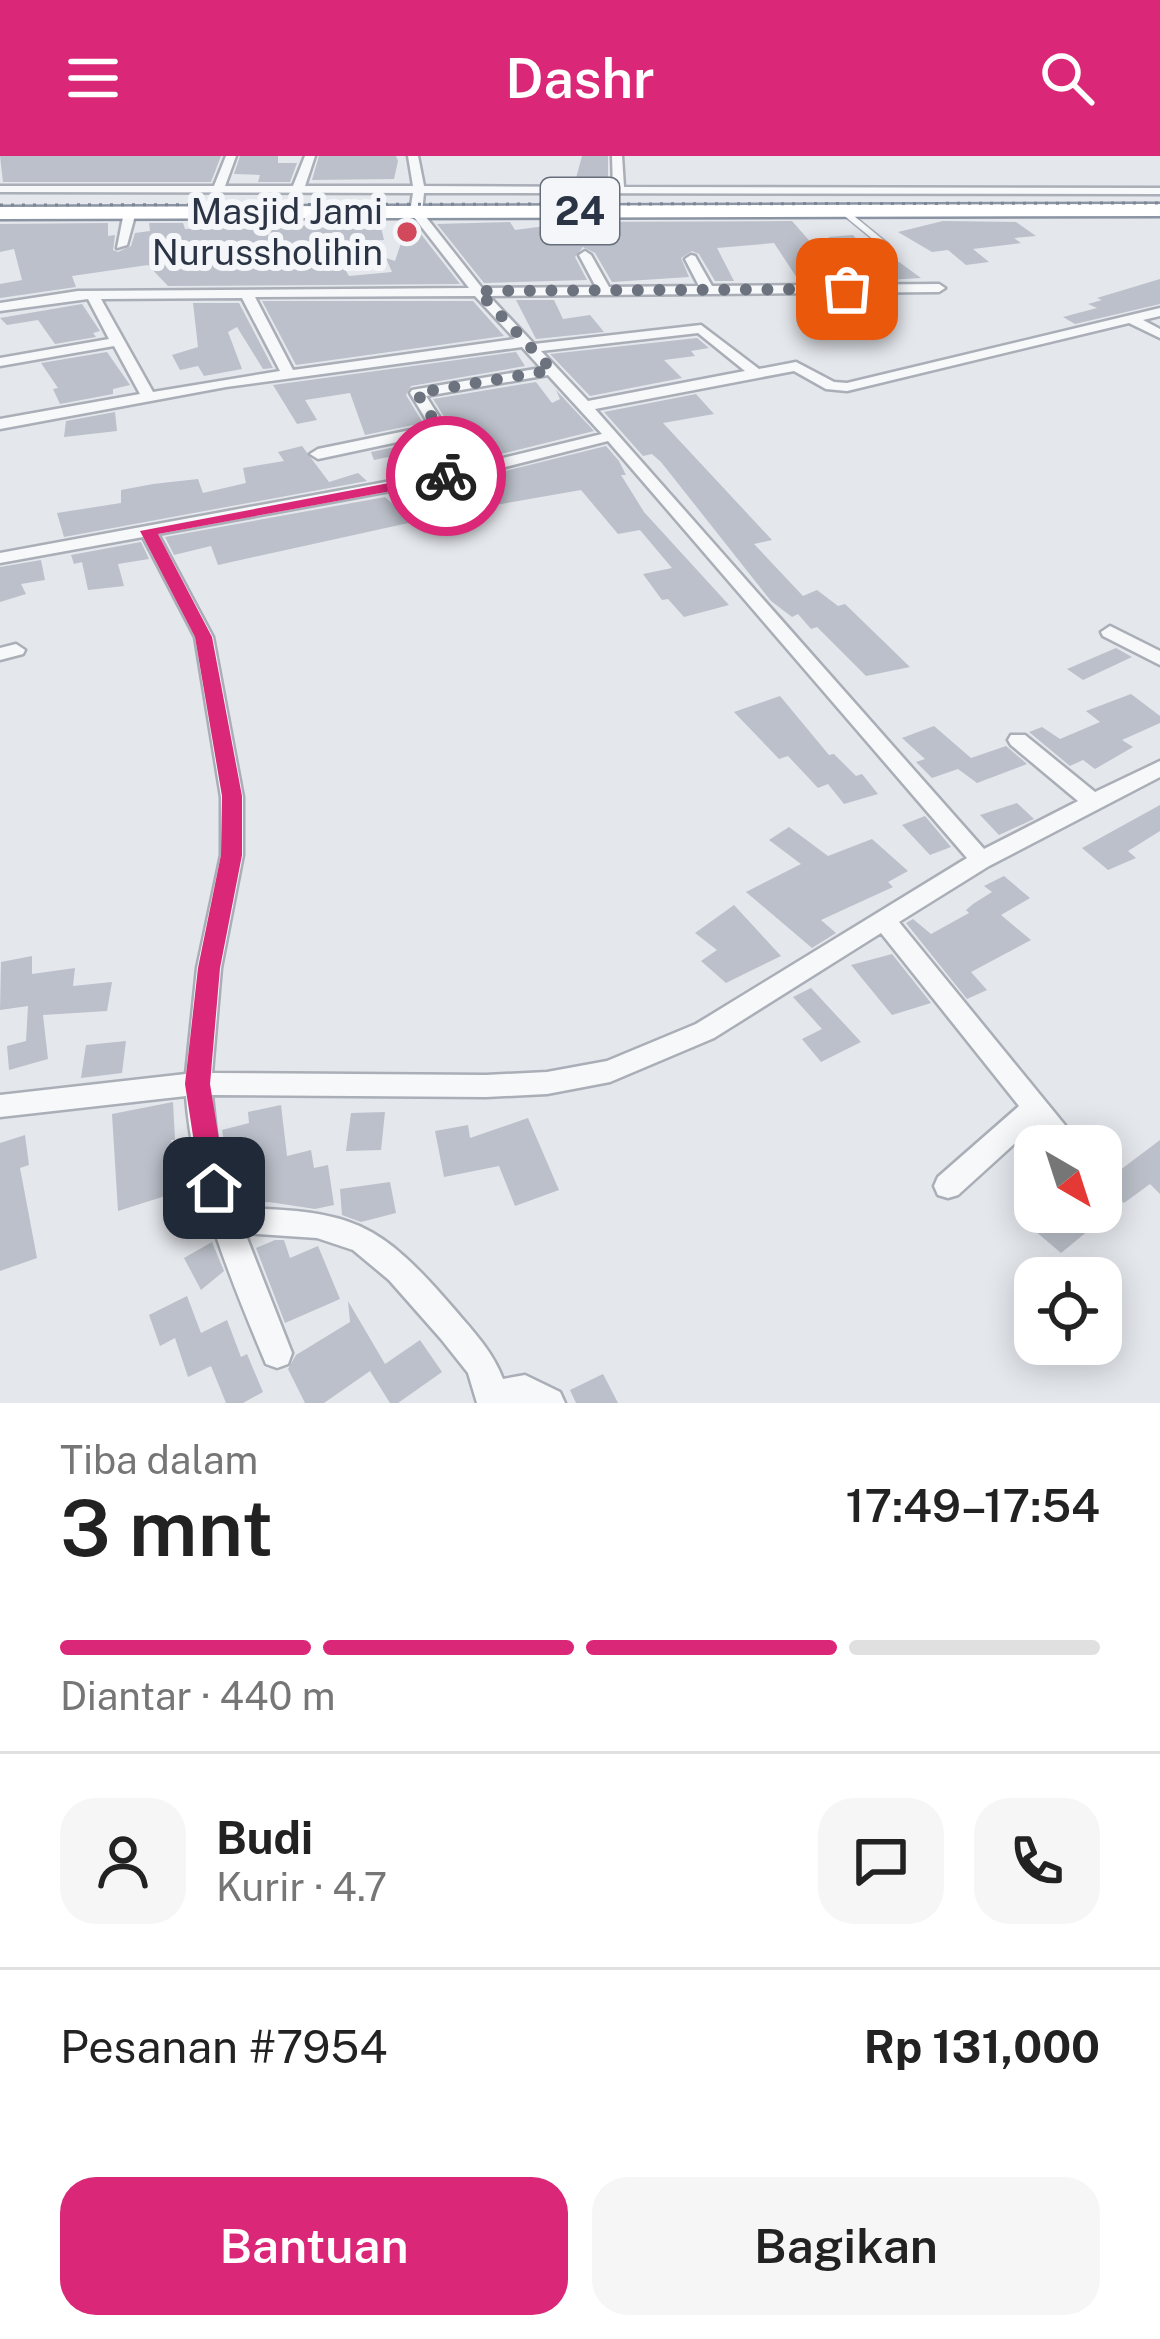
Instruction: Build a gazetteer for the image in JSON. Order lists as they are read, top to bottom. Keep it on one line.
{"streets":{"highway":["24"]},"places":["Masjid Jami Nurussholihin"],"north":"bottom right","page":{"header":"Dashr","heading":["3 mnt","Tiba dalam","17:49–17:54"],"panel":["Budi","Kurir · 4.7","Pesanan #7954","Rp 131,000"],"bar":"Diantar · 440 m","buttons":["Bantuan","Bagikan"]}}
